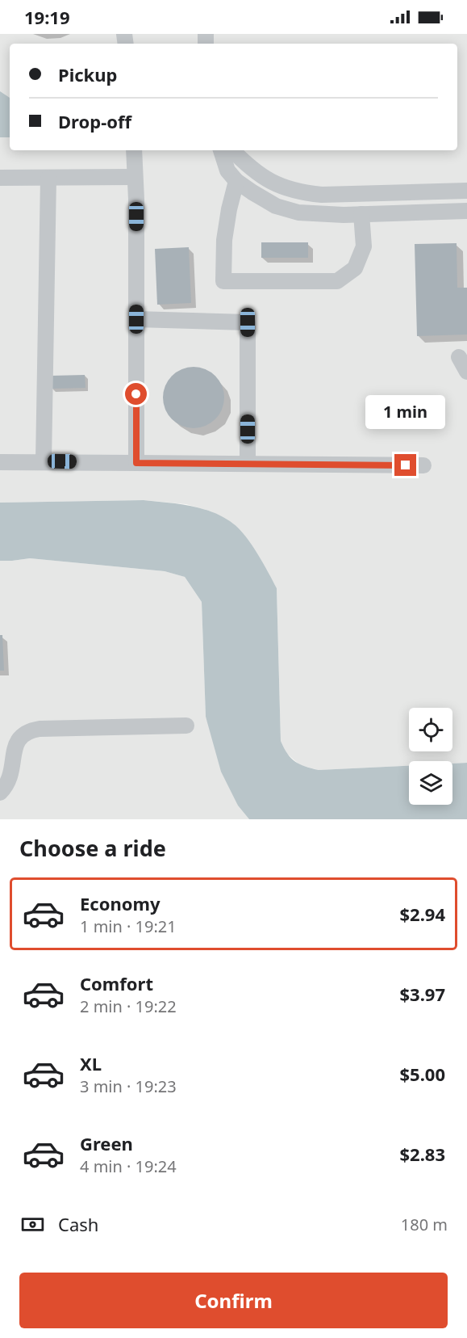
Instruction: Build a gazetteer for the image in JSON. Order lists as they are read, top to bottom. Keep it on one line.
{"page":{"status":"19:19","banner":["Pickup","Drop-off"],"bubble":"1 min","heading":"Choose a ride","list":[{"name":"Economy","note":"1 min · 19:21","value":"$2.94"},{"name":"Comfort","note":"2 min · 19:22","value":"$3.97"},{"name":"XL","note":"3 min · 19:23","value":"$5.00"},{"name":"Green","note":"4 min · 19:24","value":"$2.83"}],"pay":["Cash","180 m"],"buttons":"Confirm"}}
